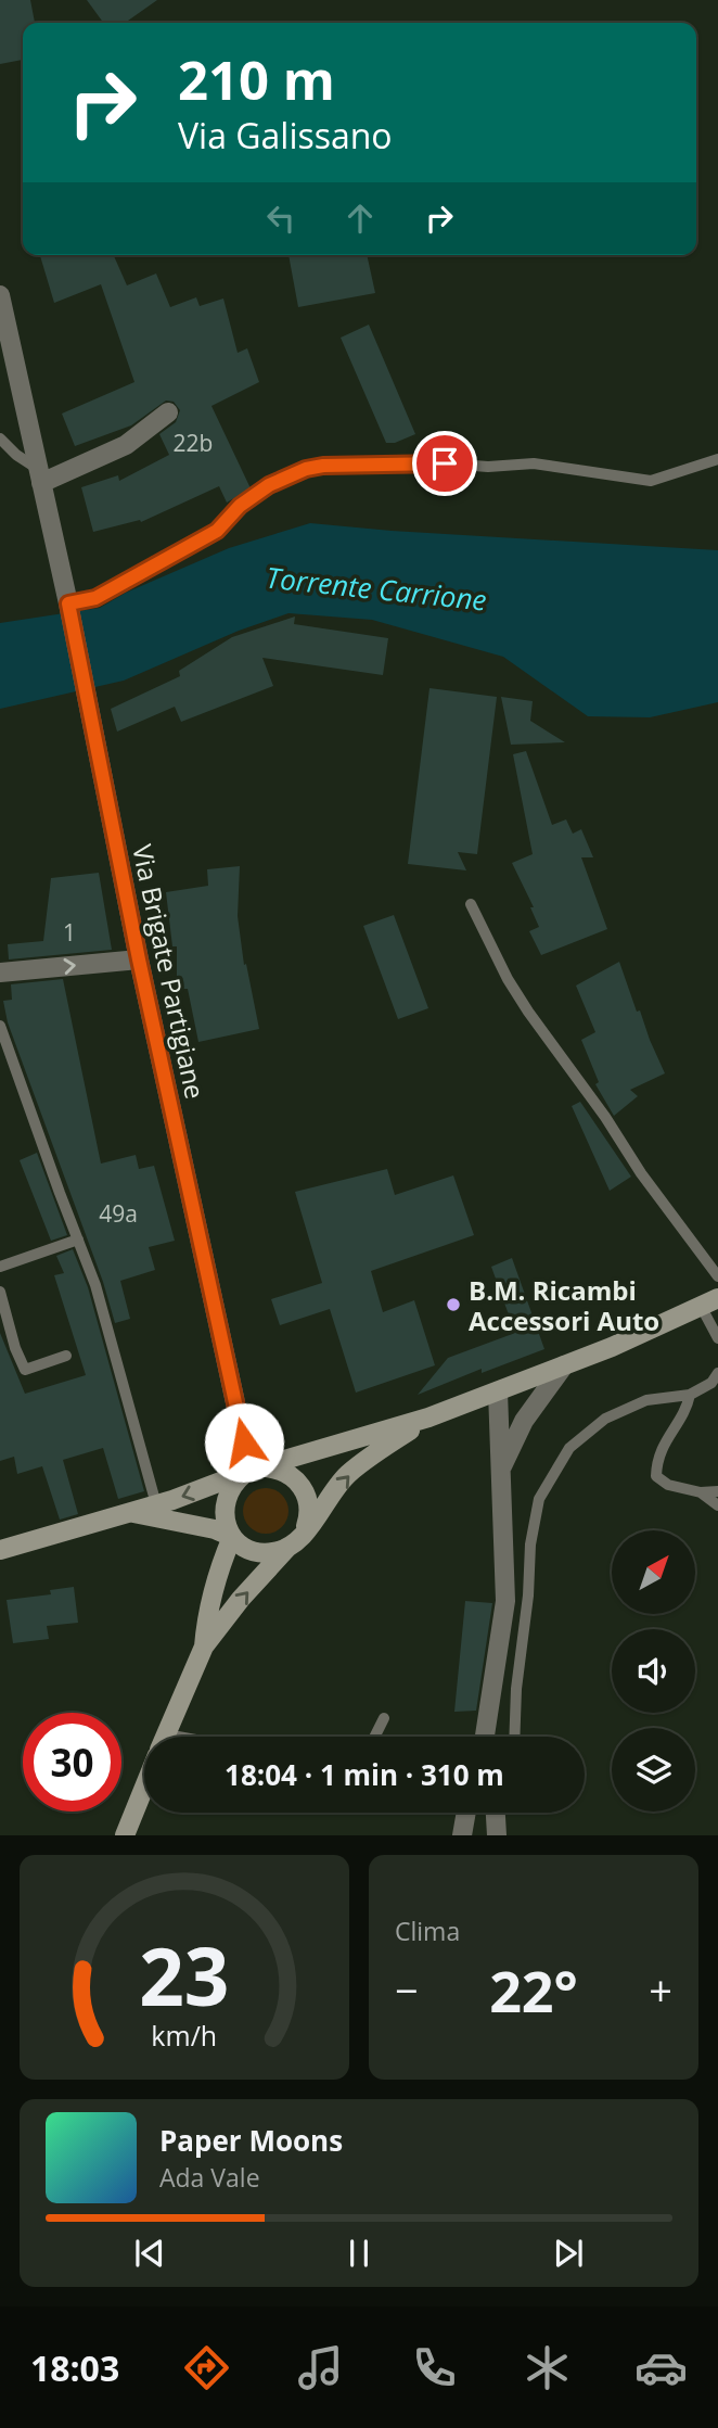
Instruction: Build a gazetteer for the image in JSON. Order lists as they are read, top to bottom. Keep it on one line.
{"streets":{"street":["Via Brigate Partigiane"]},"water":["Torrente Carrione"],"places":["B.M. Ricambi Accessori Auto"],"house_numbers":["22b","1","49a"],"north":"top right","page":{"turn":["210 m","Via Galissano"],"limit":"30","trip":"18:04 · 1 min · 310 m","tile":"Clima","heat":["−","22°","+"],"song":["Paper Moons","Ada Vale"],"tabs":"18:03","gauge":["23","km/h"]}}
